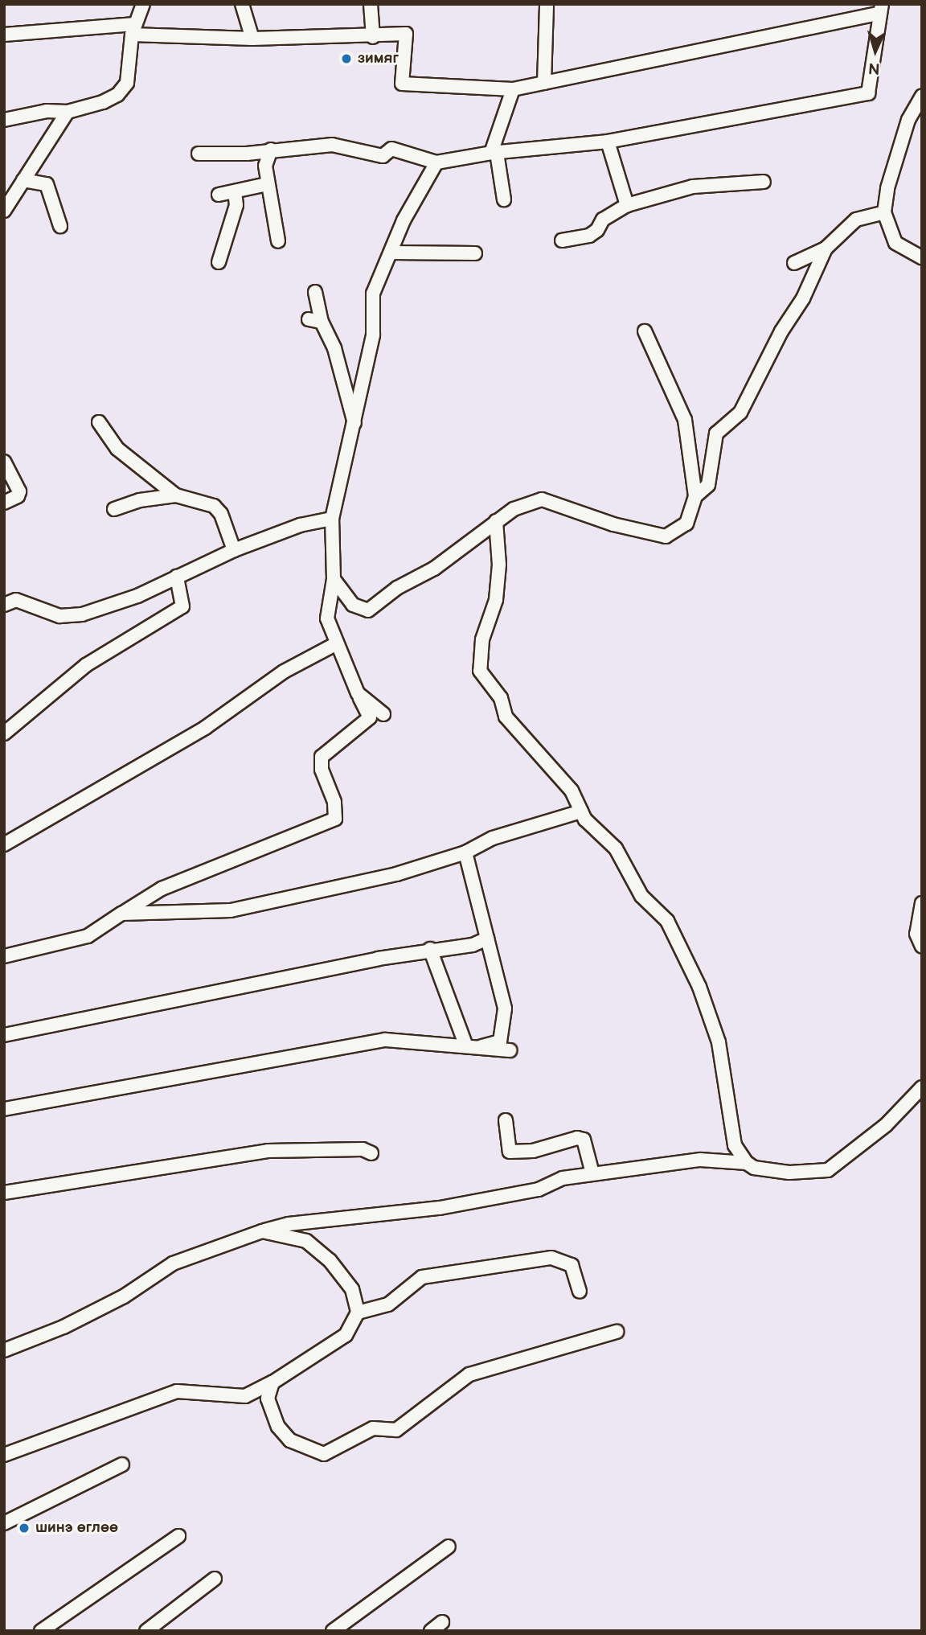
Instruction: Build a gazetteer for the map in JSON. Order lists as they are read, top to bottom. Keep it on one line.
{"places":["зимяг","шинэ өглөө"],"north":"bottom"}
